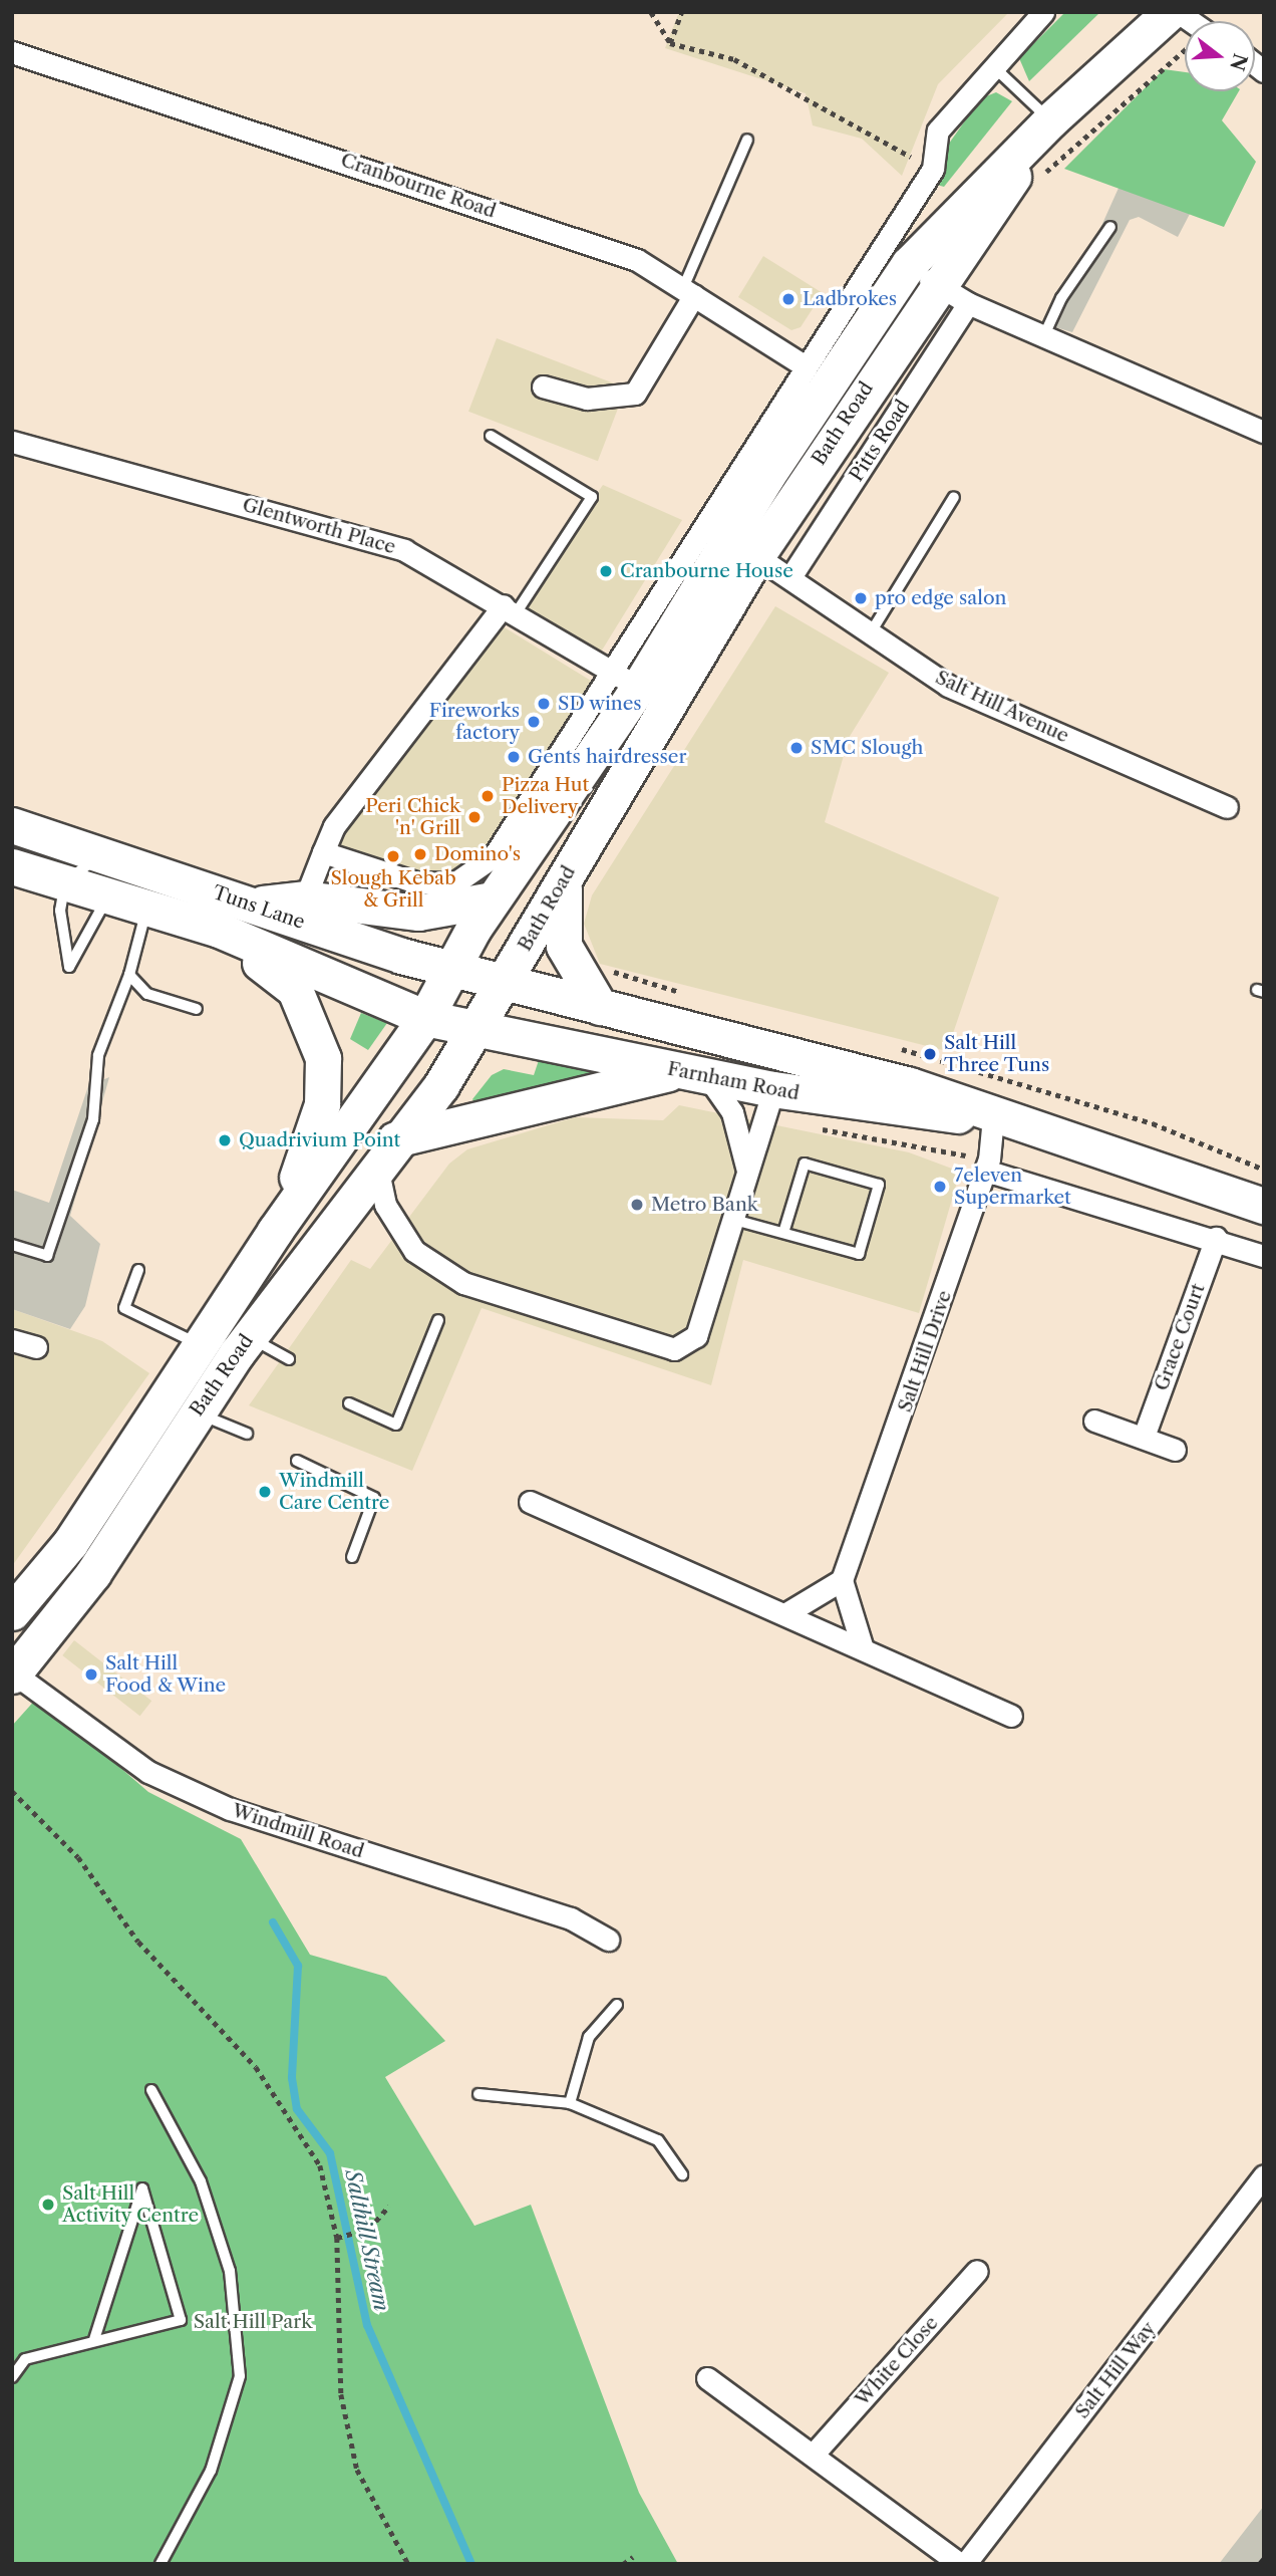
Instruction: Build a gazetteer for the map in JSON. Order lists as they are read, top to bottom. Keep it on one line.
{"streets":{"main road":["Bath Road","Tuns Lane","Farnham Road"],"street":["Cranbourne Road","Pitts Road","Glentworth Place","Salt Hill Avenue","Grace Court","Salt Hill Drive","Windmill Road","White Close","Salt Hill Way"]},"crossings":[["Cranbourne Road","Bath Road"],["Bath Road","Glentworth Place"],["Bath Road","Salt Hill Avenue"],["Bath Road","Tuns Lane"],["Bath Road","Farnham Road"],["Bath Road","Windmill Road"],["Pitts Road","Salt Hill Avenue"],["Tuns Lane","Farnham Road"],["Farnham Road","Salt Hill Drive"]],"water":["Salthill Stream"],"parks":["Salt Hill Park"],"places":["Ladbrokes","Cranbourne House","pro edge salon","SD wines","Fireworks factory","SMC Slough","Gents hairdresser","Pizza Hut Delivery","Peri Chick 'n' Grill","Domino's","Slough Kebab & Grill","Salt Hill Three Tuns","Quadrivium Point","7eleven Supermarket","Metro Bank","Windmill Care Centre","Salt Hill Food & Wine","Salt Hill Activity Centre"],"north":"right"}
